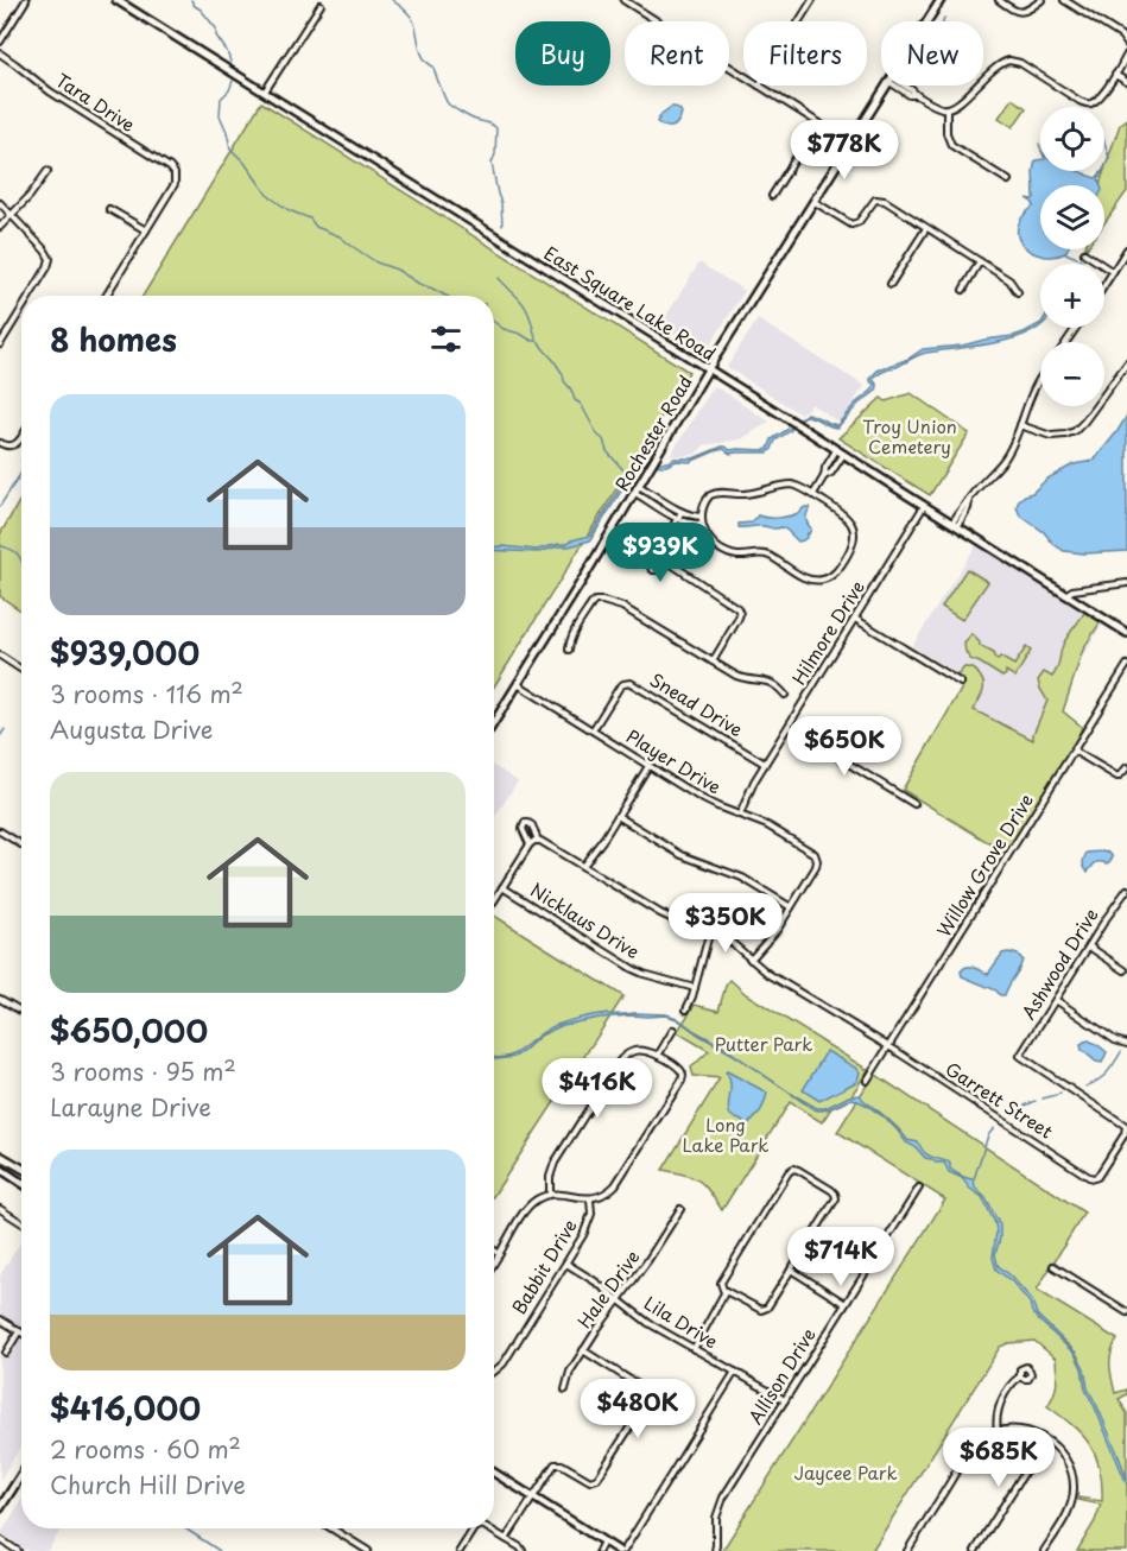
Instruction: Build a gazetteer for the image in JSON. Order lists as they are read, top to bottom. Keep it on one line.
{"streets":{"main road":["East Square Lake Road","Rochester Road"],"street":["Tara Drive","Hilmore Drive","Snead Drive","Player Drive","Willow Grove Drive","Nicklaus Drive","Ashwood Drive","Garrett Street","Babbit Drive","Hale Drive","Lila Drive","Allison Drive"]},"crossings":[["East Square Lake Road","Rochester Road"],["East Square Lake Road","Hilmore Drive"],["Rochester Road","Player Drive"],["Hilmore Drive","Snead Drive"],["Hilmore Drive","Player Drive"],["Snead Drive","Player Drive"],["Willow Grove Drive","Garrett Street"],["Nicklaus Drive","Garrett Street"],["Ashwood Drive","Garrett Street"],["Babbit Drive","Lila Drive"],["Hale Drive","Lila Drive"],["Lila Drive","Allison Drive"]],"parks":["Troy Union Cemetery","Putter Park","Long Lake Park","Jaycee Park"],"page":{"chip":["Buy","Rent","Filters","New"],"map_buttons":["+","−"],"price":["$778K","$939K","$650K","$350K","$416K","$714K","$480K","$685K"],"heading":"8 homes","list":[{"name":"$939,000","note":"3 rooms · 116 m² · Augusta Drive"},{"name":"$650,000","note":"3 rooms · 95 m² · Larayne Drive"},{"name":"$416,000","note":"2 rooms · 60 m² · Church Hill Drive"}]}}
